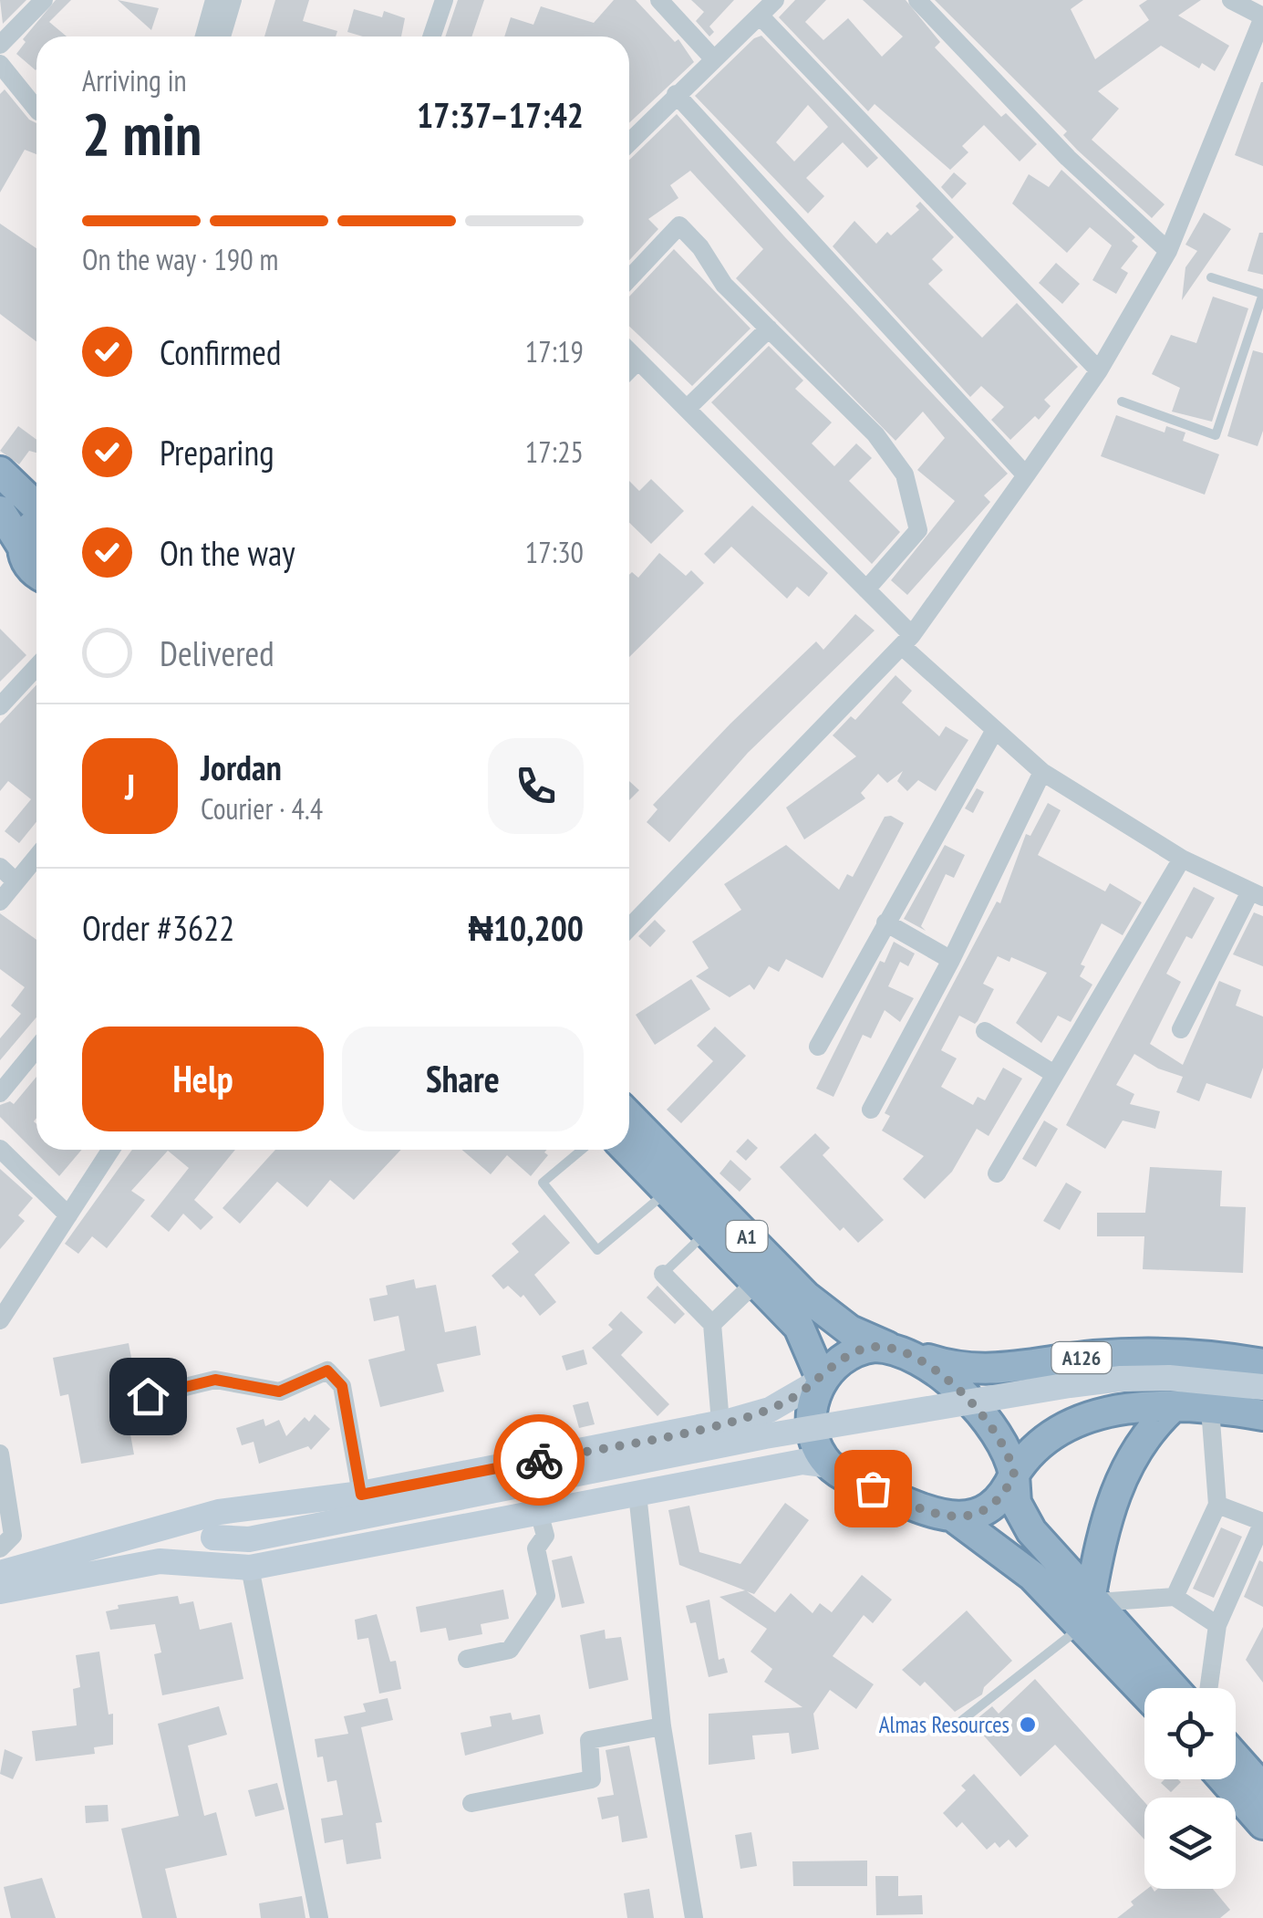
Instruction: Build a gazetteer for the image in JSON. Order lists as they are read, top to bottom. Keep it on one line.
{"streets":{"highway":["A1","A126"]},"crossings":[["A1","A126"]],"places":["Almas Resources"],"page":{"heading":["2 min","Arriving in","17:37–17:42"],"panel":["Jordan","Courier · 4.4","Order #3622","₦10,200"],"bar":"On the way · 190 m","list":[["Confirmed","17:19"],["Preparing","17:25"],["On the way","17:30"],"Delivered"],"round":"J","buttons":["Help","Share"]}}
